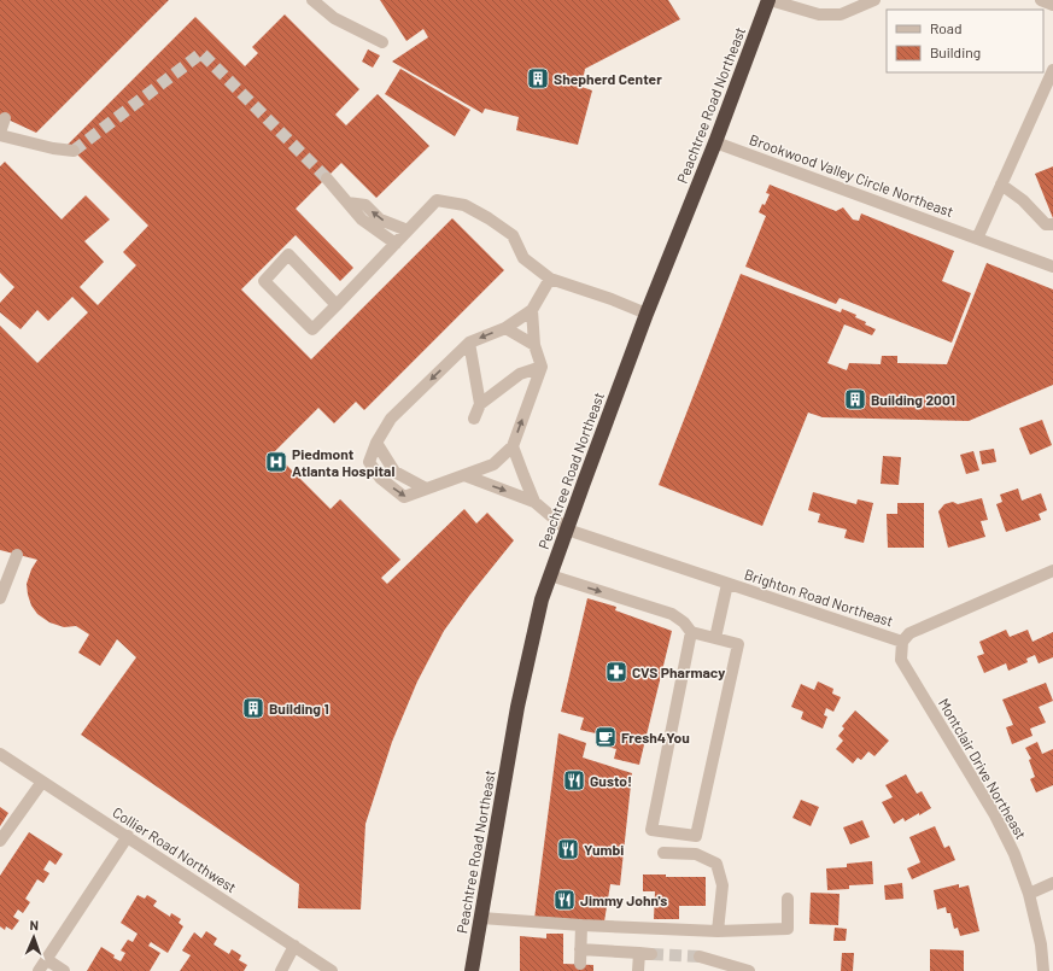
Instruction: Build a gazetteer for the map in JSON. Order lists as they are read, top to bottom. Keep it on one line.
{"streets":{"highway":["Peachtree Road Northeast"],"street":["Brookwood Valley Circle Northeast","Brighton Road Northeast","Montclair Drive Northeast","Collier Road Northwest"]},"crossings":[["Peachtree Road Northeast","Brookwood Valley Circle Northeast"],["Peachtree Road Northeast","Brighton Road Northeast"],["Brighton Road Northeast","Montclair Drive Northeast"]],"places":{"building":["Shepherd Center","Building 2001","Building 1"],"hospital":["Piedmont Atlanta Hospital"],"pharmacy":["CVS Pharmacy"],"cafe":["Fresh4You"],"restaurant":["Gusto!","Yumbi","Jimmy John's"]},"legend":["Road","Building"],"north":"top"}
